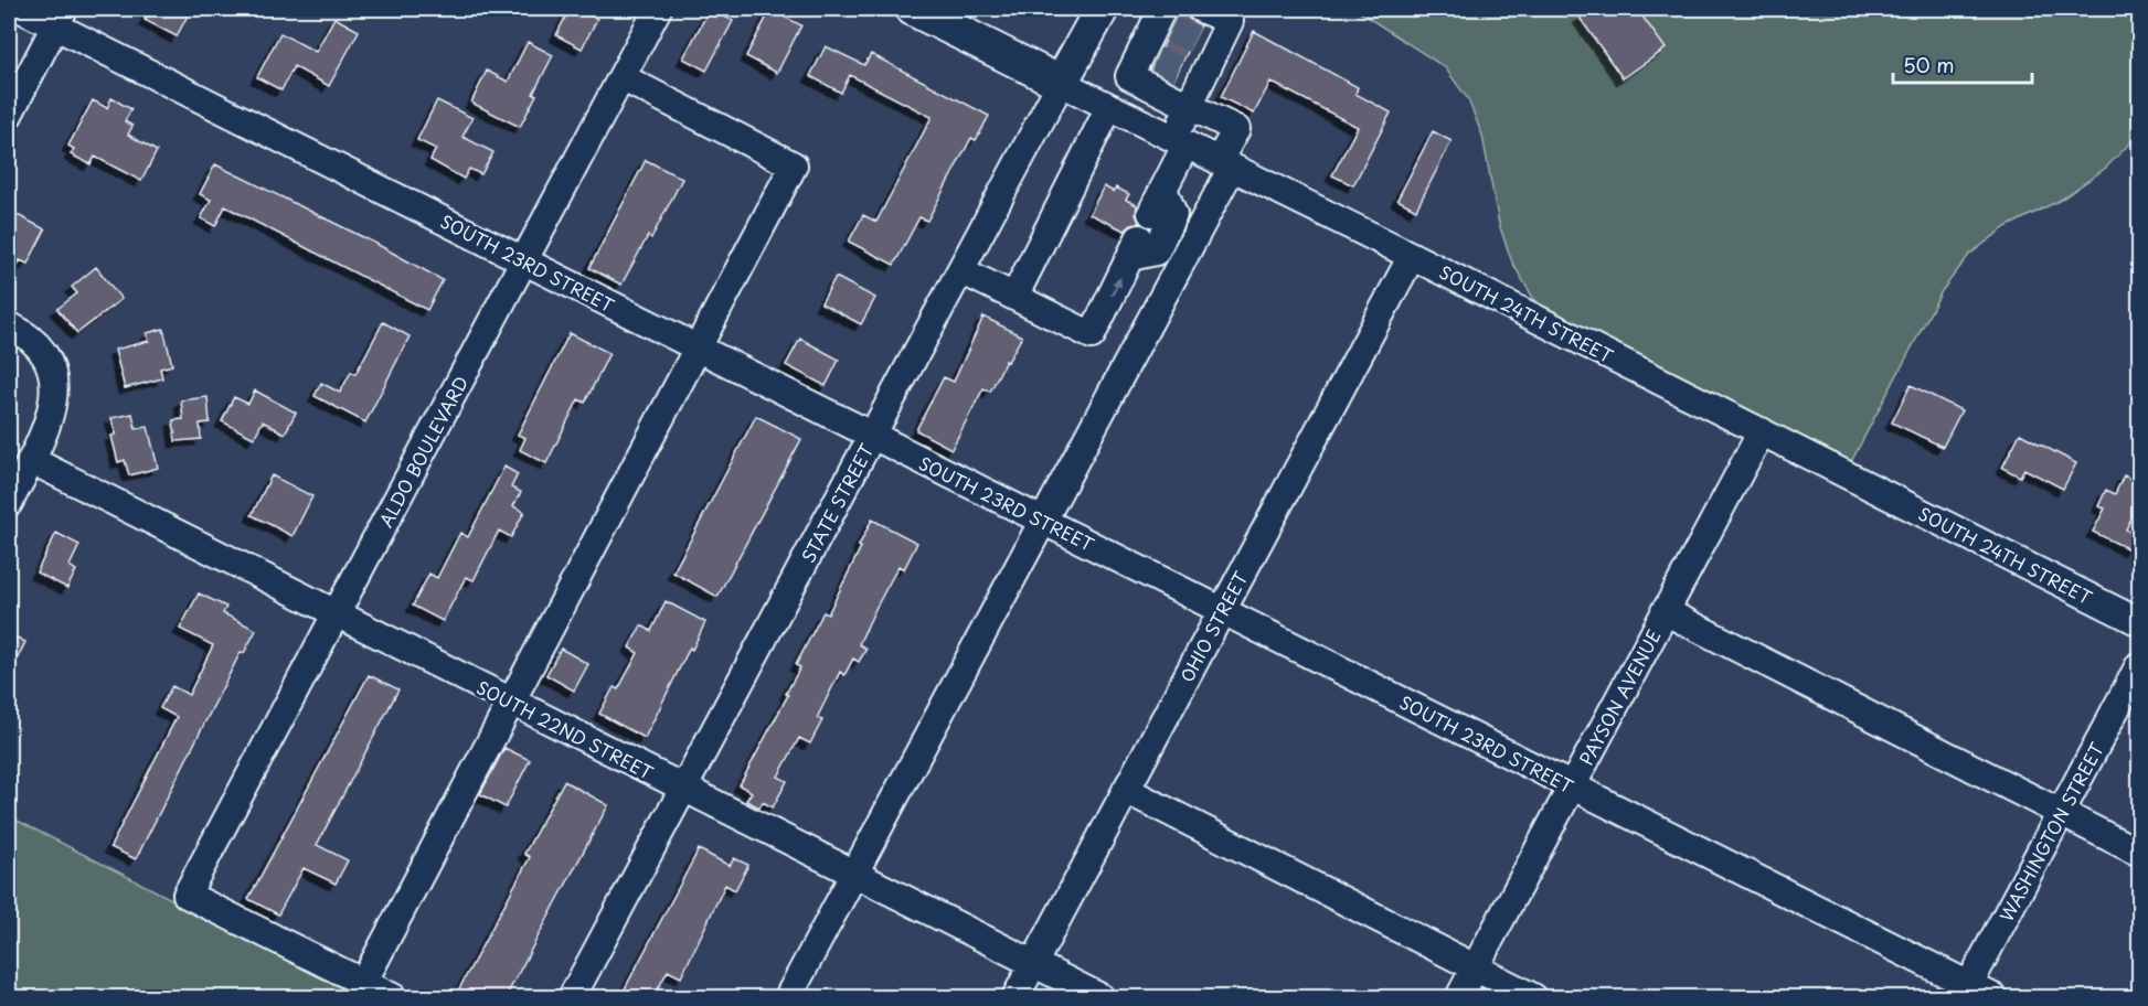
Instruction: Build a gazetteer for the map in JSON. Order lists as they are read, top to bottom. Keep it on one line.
{"streets":{"main road":["SOUTH 24TH STREET","STATE STREET"],"street":["SOUTH 23RD STREET","ALDO BOULEVARD","OHIO STREET","PAYSON AVENUE","SOUTH 22ND STREET","WASHINGTON STREET"]},"crossings":[["SOUTH 23RD STREET","ALDO BOULEVARD"],["SOUTH 23RD STREET","STATE STREET"],["SOUTH 23RD STREET","OHIO STREET"],["SOUTH 23RD STREET","PAYSON AVENUE"],["SOUTH 23RD STREET","WASHINGTON STREET"],["SOUTH 24TH STREET","STATE STREET"],["SOUTH 24TH STREET","OHIO STREET"],["SOUTH 24TH STREET","PAYSON AVENUE"],["ALDO BOULEVARD","SOUTH 22ND STREET"],["STATE STREET","SOUTH 22ND STREET"],["OHIO STREET","SOUTH 22ND STREET"]],"scale_bar":"50 m"}
